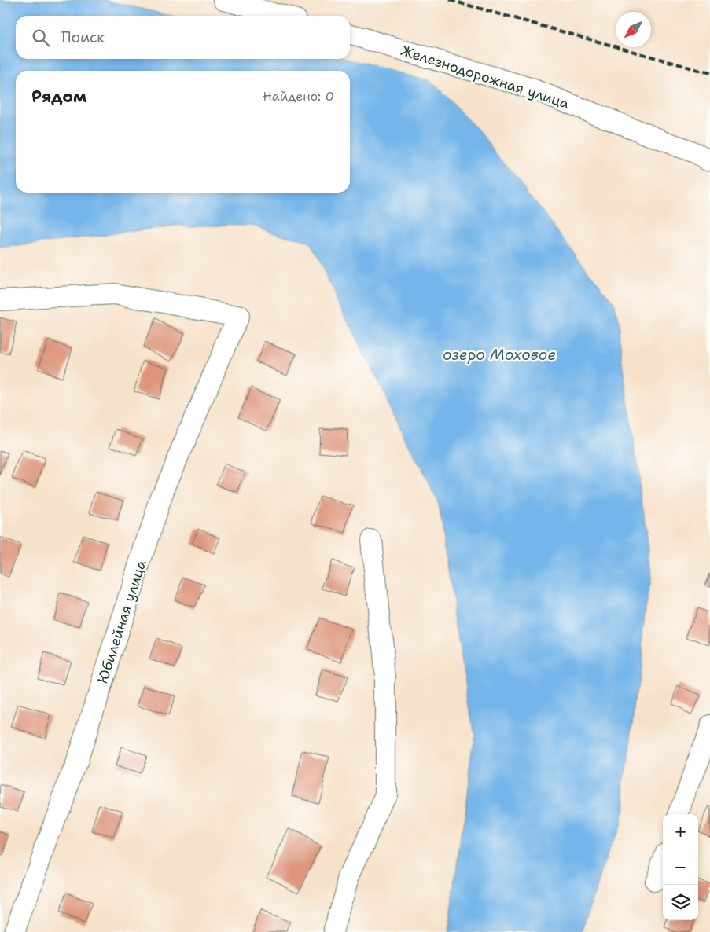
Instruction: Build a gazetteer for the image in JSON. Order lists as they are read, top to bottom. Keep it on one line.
{"streets":{"street":["Железнодорожная улица","Юбилейная улица"]},"water":["озеро Моховое"],"north":"bottom left","page":{"search":"Поиск","heading":["Рядом","Найдено: 0"],"map_buttons":["+","−"]}}
